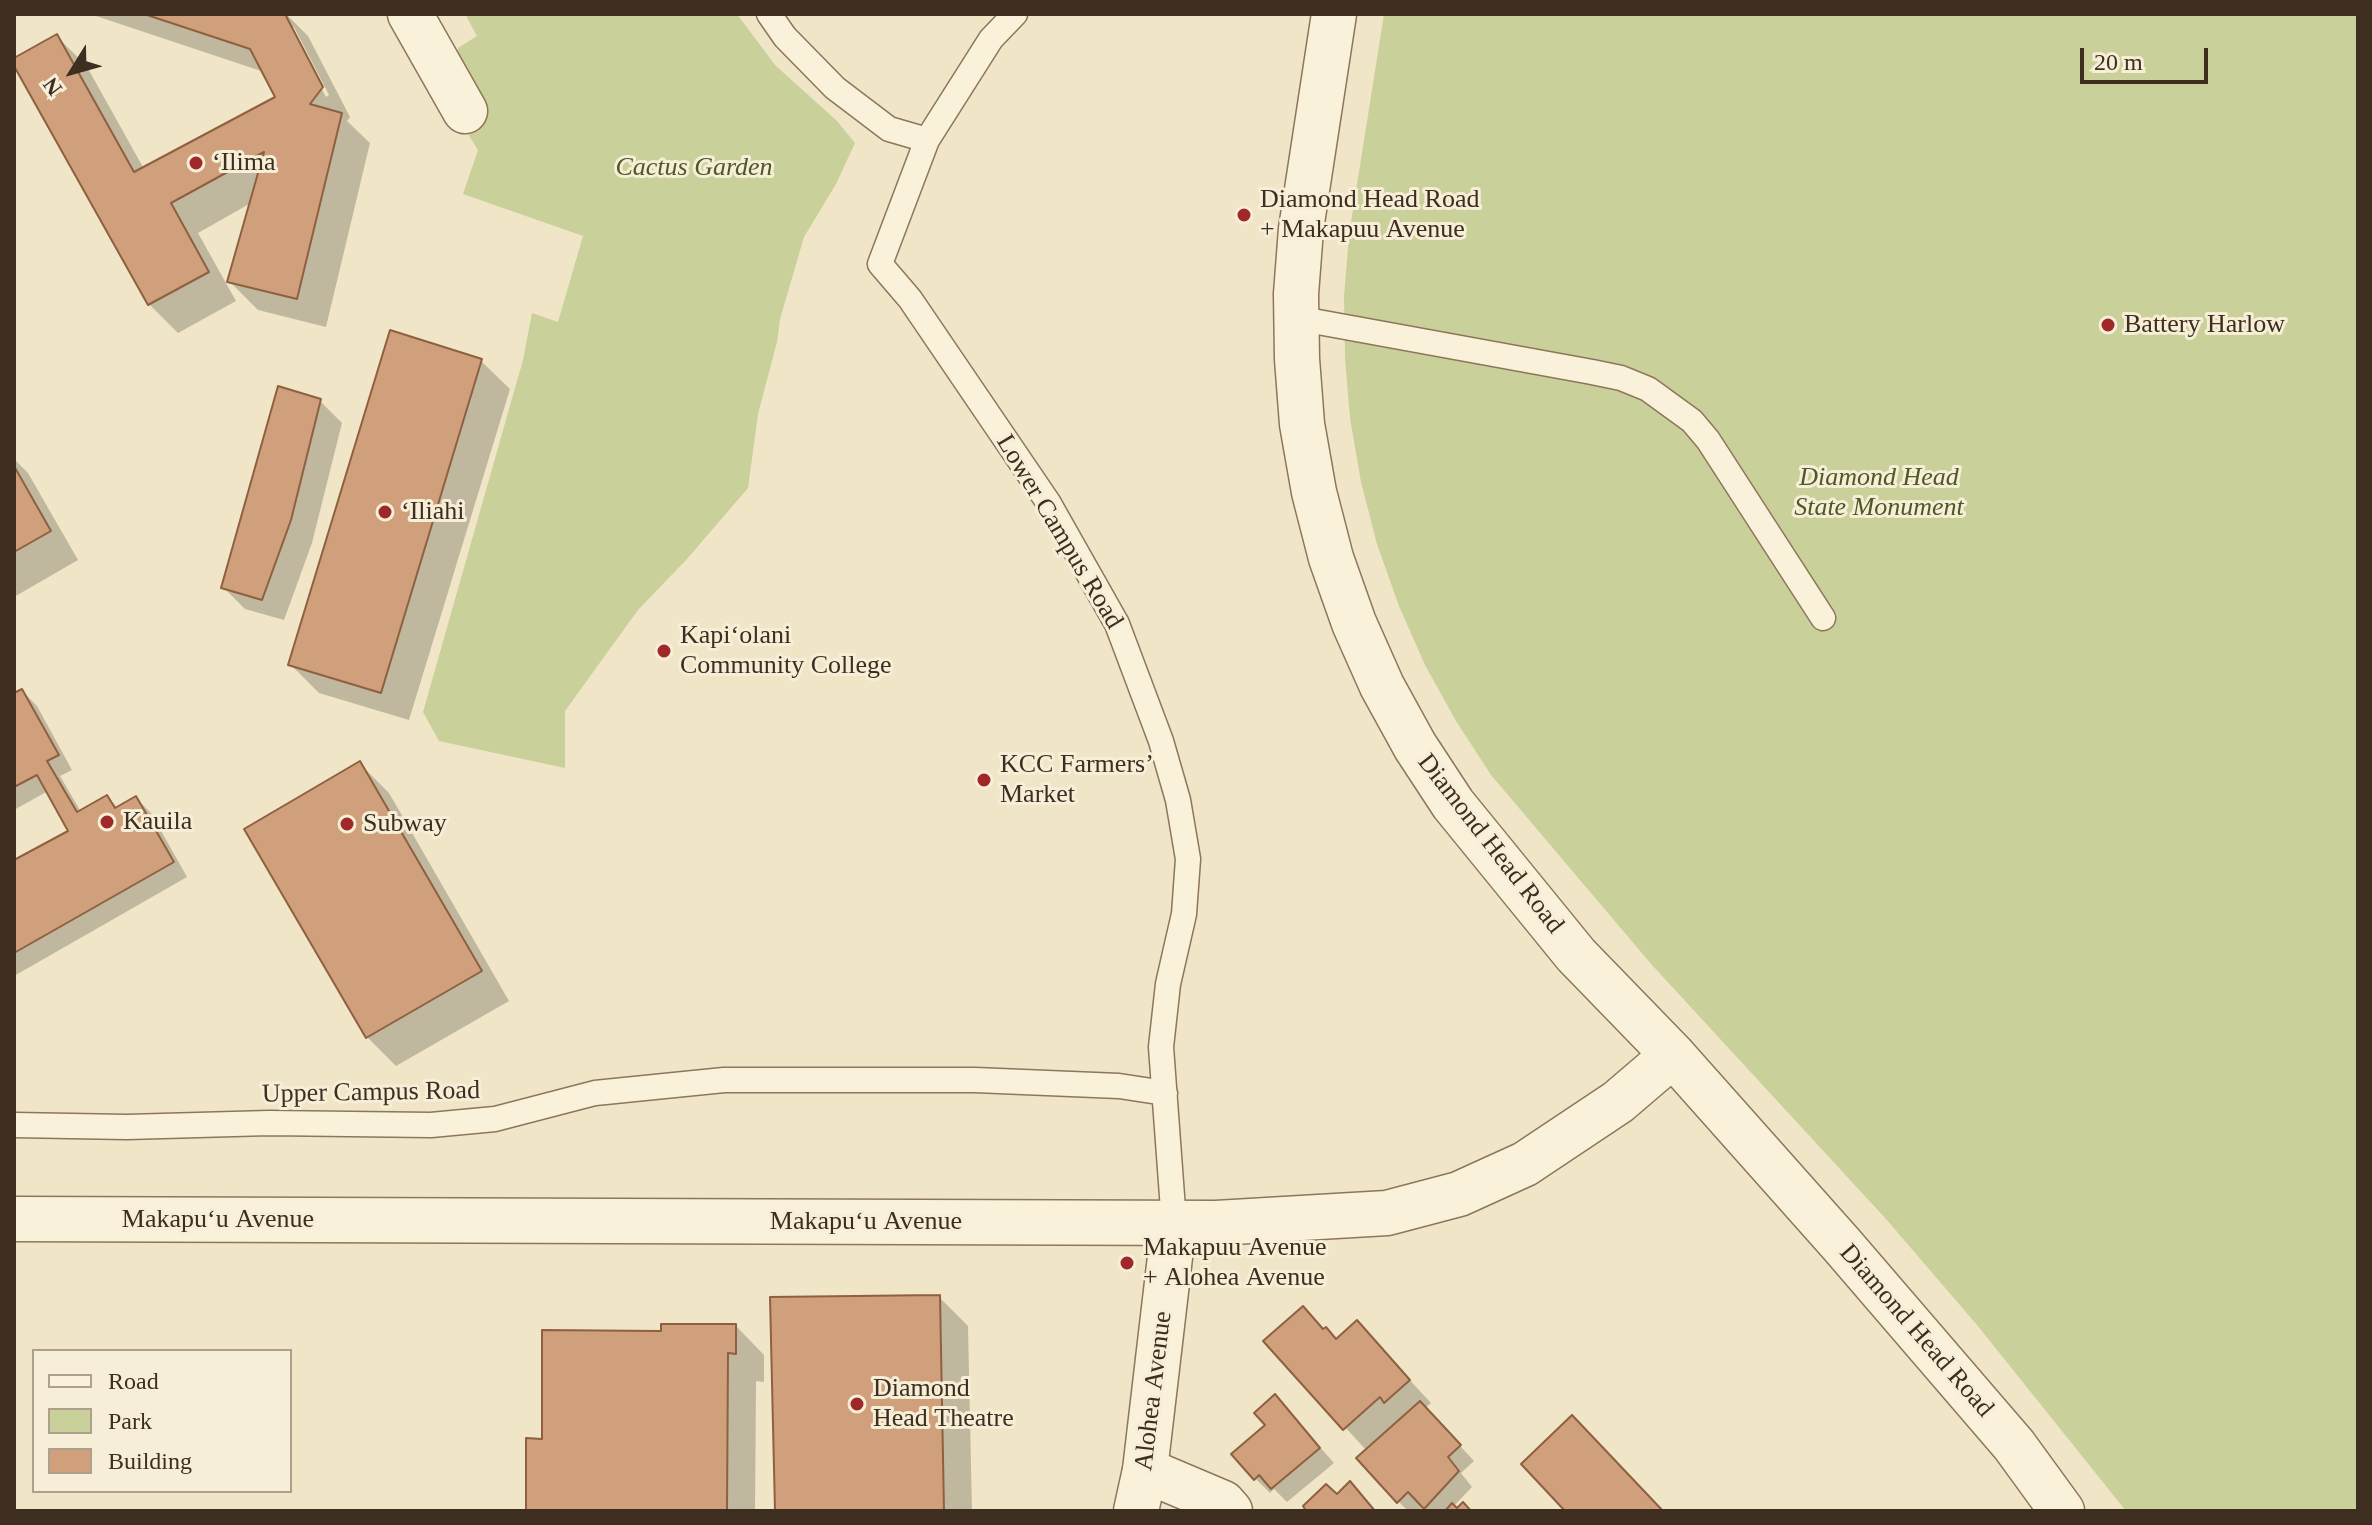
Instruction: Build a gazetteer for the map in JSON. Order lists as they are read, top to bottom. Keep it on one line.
{"streets":{"street":["Diamond Head Road","Makapu‘u Avenue","Alohea Avenue"],"lane":["Lower Campus Road","Upper Campus Road"]},"crossings":[["Lower Campus Road","Upper Campus Road"],["Diamond Head Road","Makapu‘u Avenue"],["Makapu‘u Avenue","Alohea Avenue"]],"parks":["Cactus Garden","Diamond Head State Monument"],"places":["ʻIlima","Diamond Head Road + Makapuu Avenue","Battery Harlow","ʻIliahi","Kapi‘olani Community College","KCC Farmers’ Market","Kauila","Subway","Makapuu Avenue + Alohea Avenue","Diamond Head Theatre"],"legend":["Road","Park","Building"],"scale_bar":"20 m","north":"bottom left"}
